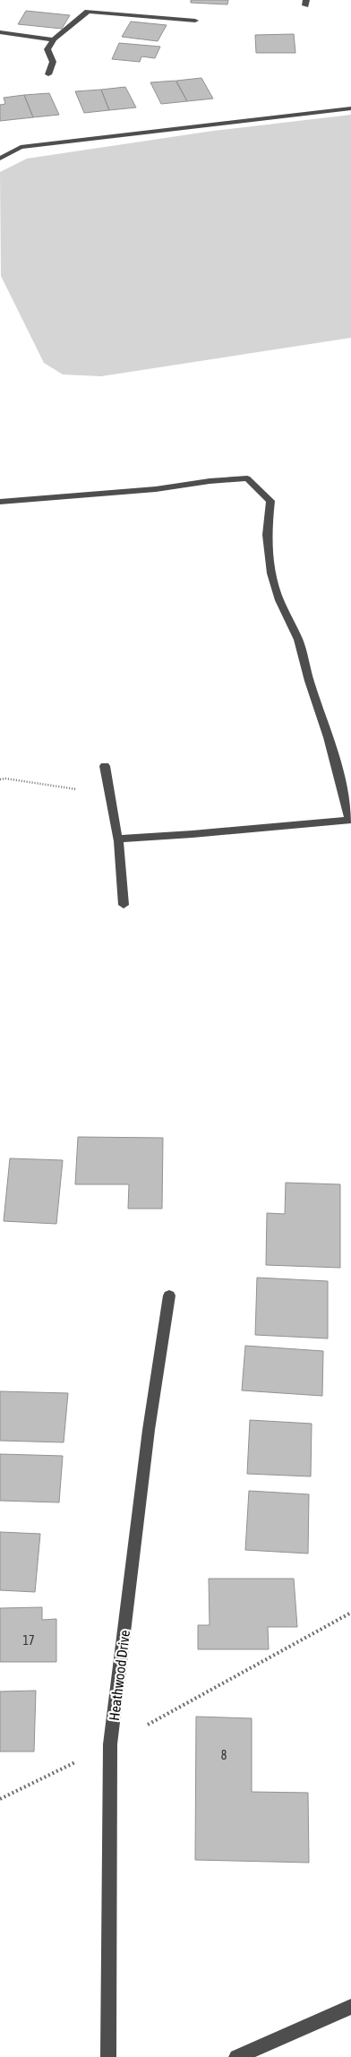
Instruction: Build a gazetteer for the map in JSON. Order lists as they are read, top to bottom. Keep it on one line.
{"streets":{"street":["Heathwood Drive"]},"house_numbers":["17","8"]}
